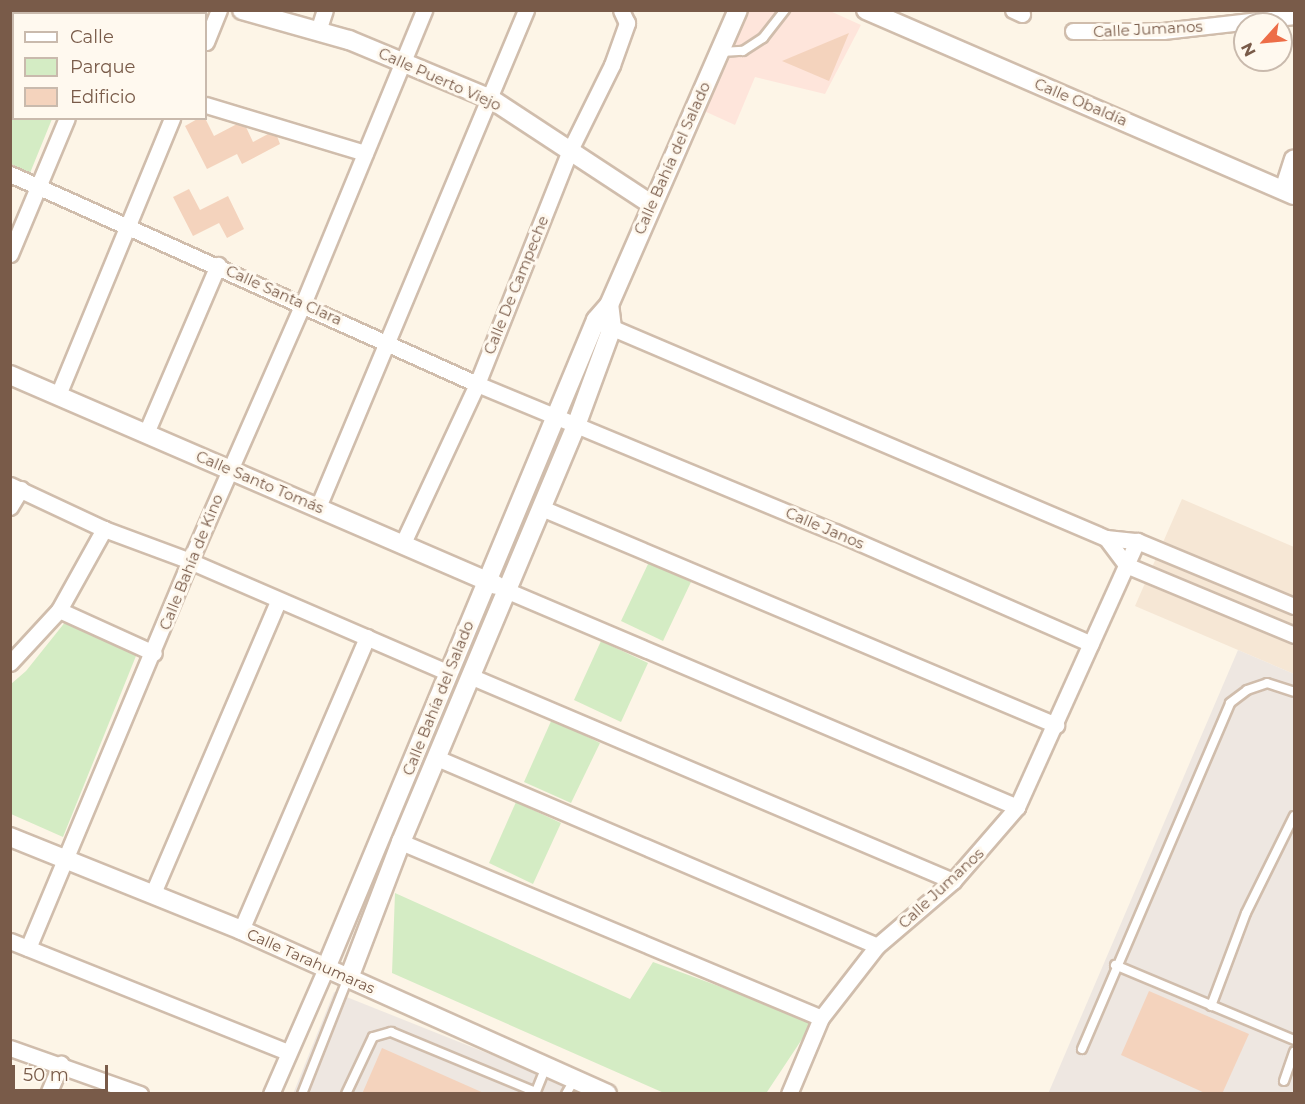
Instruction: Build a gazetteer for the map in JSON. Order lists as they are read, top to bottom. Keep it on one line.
{"streets":{"street":["Calle Jumanos","Calle Puerto Viejo","Calle Obaldía","Calle Bahía del Salado","Calle De Campeche","Calle Santa Clara","Calle Santo Tomás","Calle Janos","Calle Bahía de Kino","Calle Tarahumaras"]},"crossings":[["Calle Jumanos","Calle Janos"],["Calle Puerto Viejo","Calle Bahía del Salado"],["Calle Puerto Viejo","Calle De Campeche"],["Calle Puerto Viejo","Calle Bahía de Kino"],["Calle Bahía del Salado","Calle Santa Clara"],["Calle Bahía del Salado","Calle Santo Tomás"],["Calle Bahía del Salado","Calle Janos"],["Calle Bahía del Salado","Calle Tarahumaras"],["Calle De Campeche","Calle Santa Clara"],["Calle De Campeche","Calle Santo Tomás"],["Calle Santa Clara","Calle Janos"],["Calle Santa Clara","Calle Bahía de Kino"],["Calle Santo Tomás","Calle Bahía de Kino"],["Calle Bahía de Kino","Calle Tarahumaras"]],"legend":["Calle","Parque","Edificio"],"scale_bar":"50 m","north":"bottom left"}
